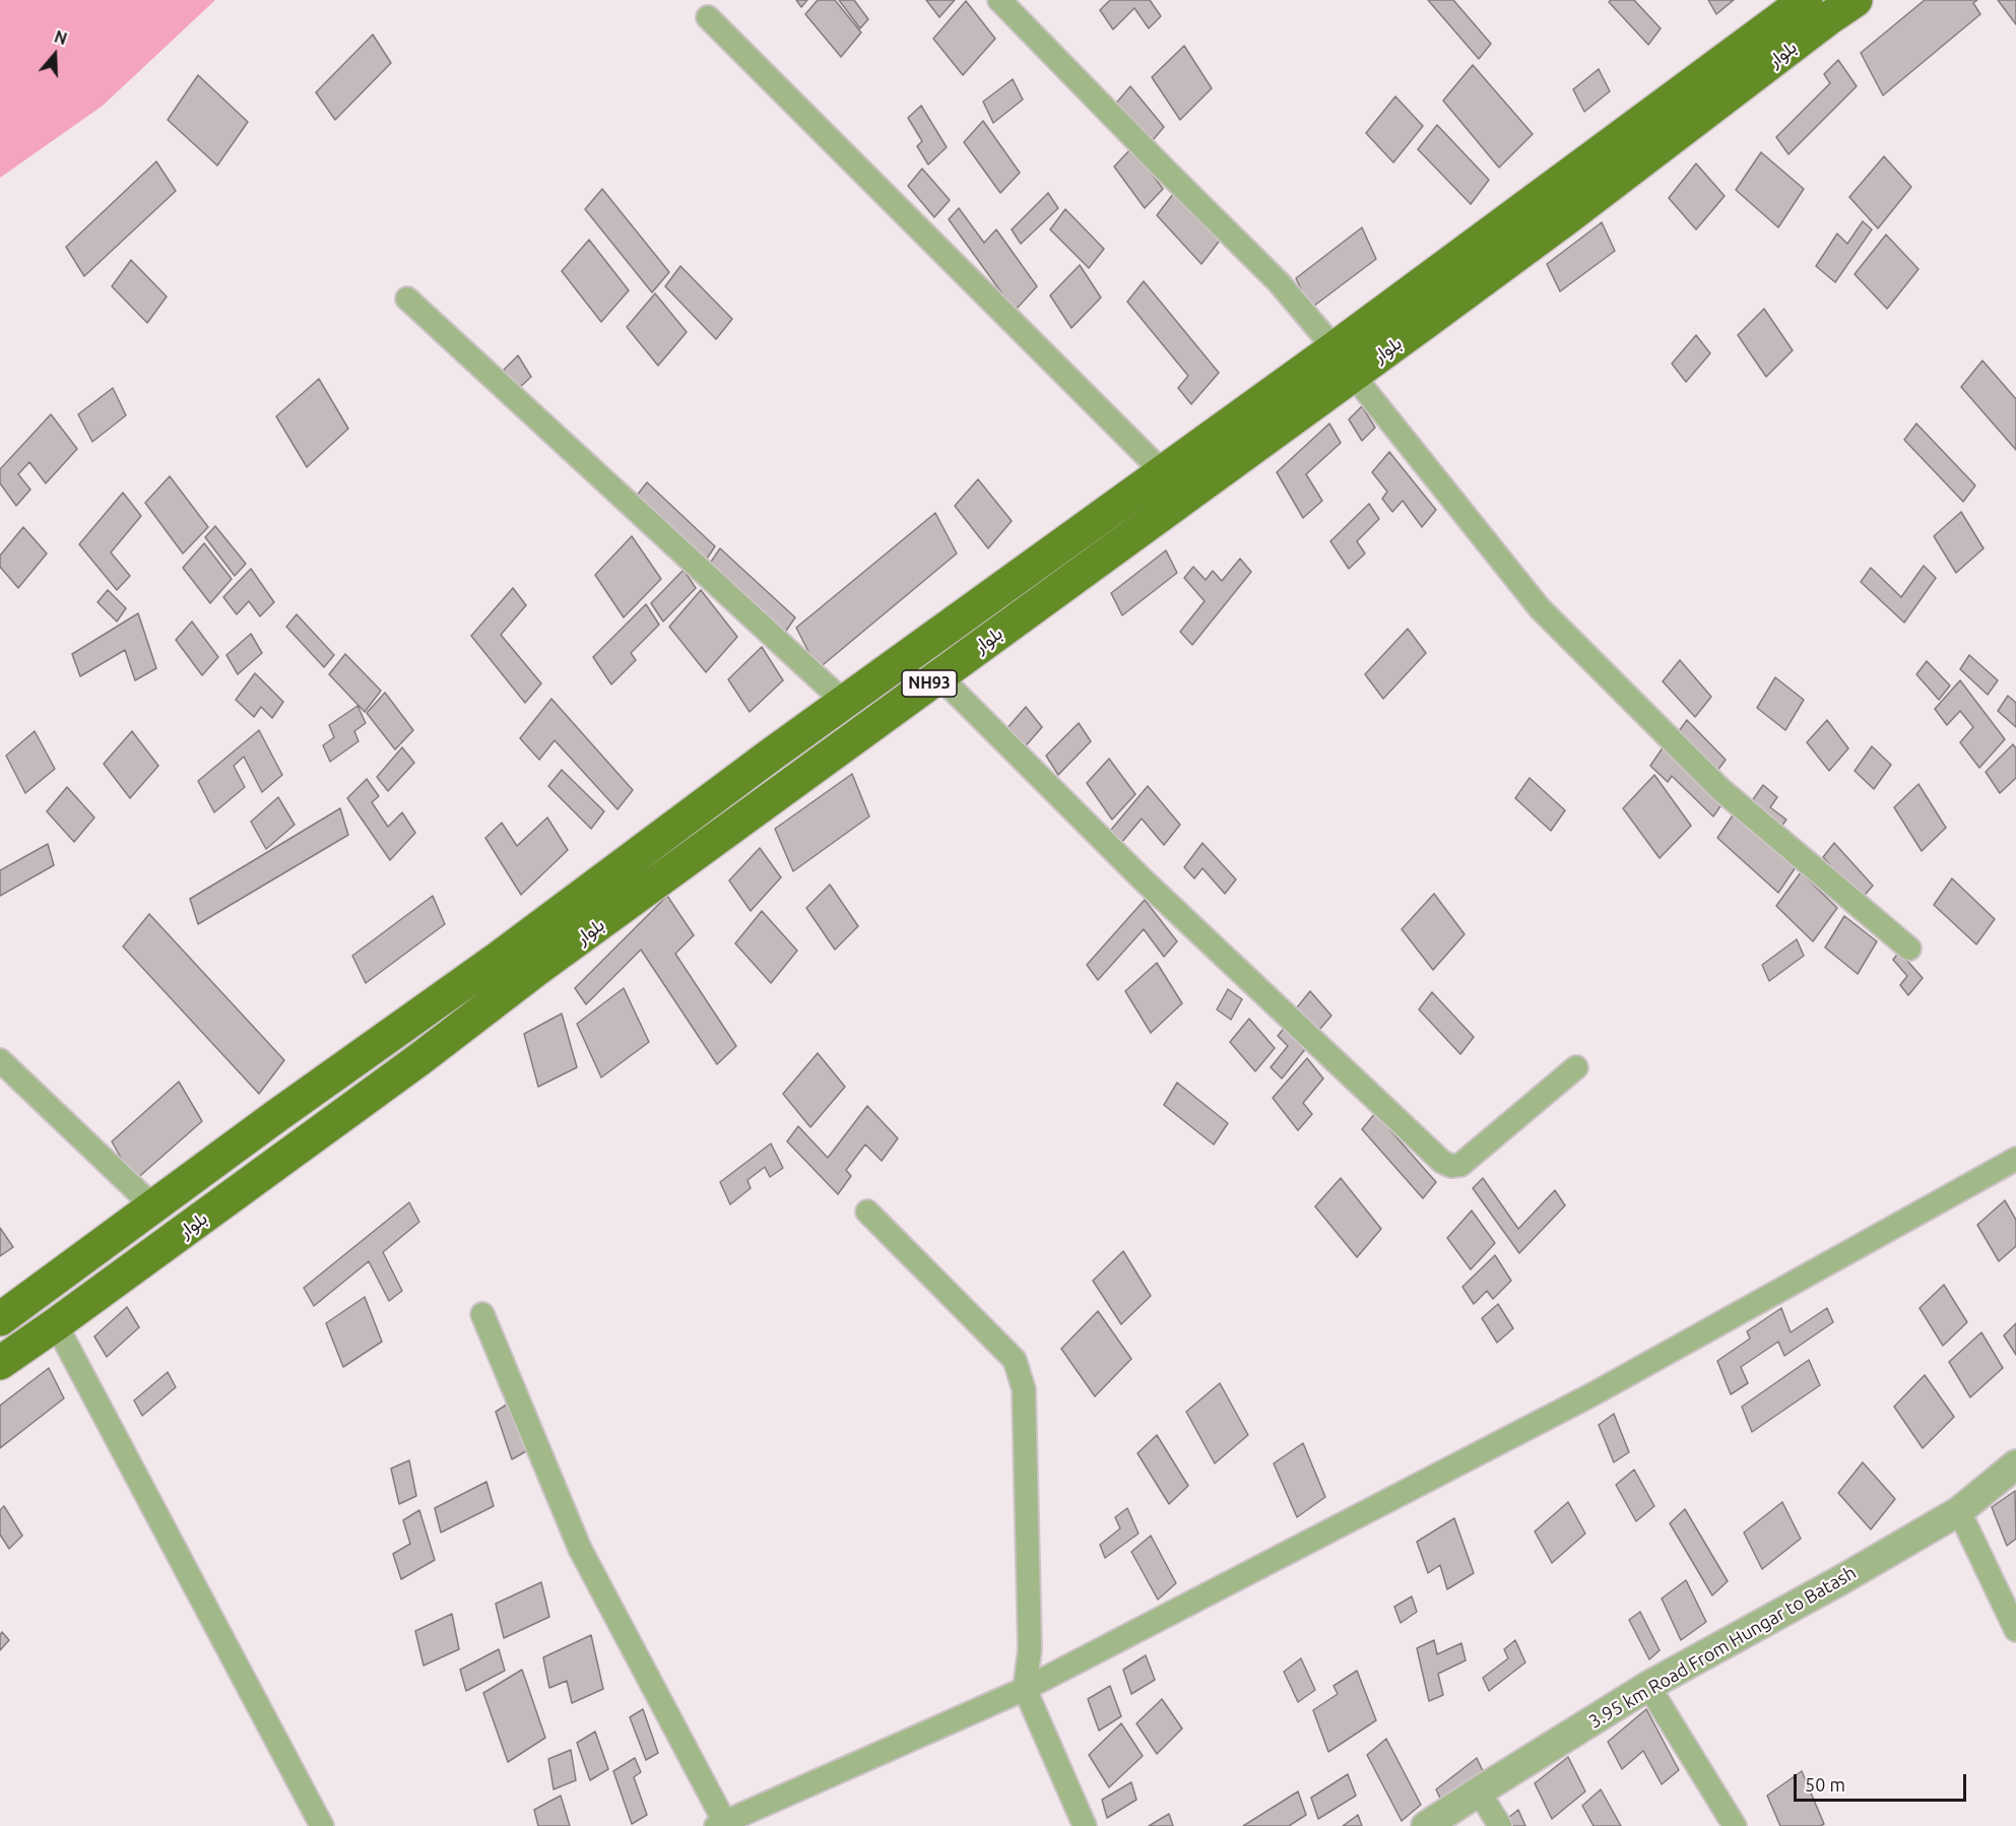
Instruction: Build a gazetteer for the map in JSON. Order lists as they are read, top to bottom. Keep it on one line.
{"streets":{"main road":["بلوار","NH93"],"street":["3.95 km Road From Hungar to Batash"]},"scale_bar":"50 m","north":"top"}
